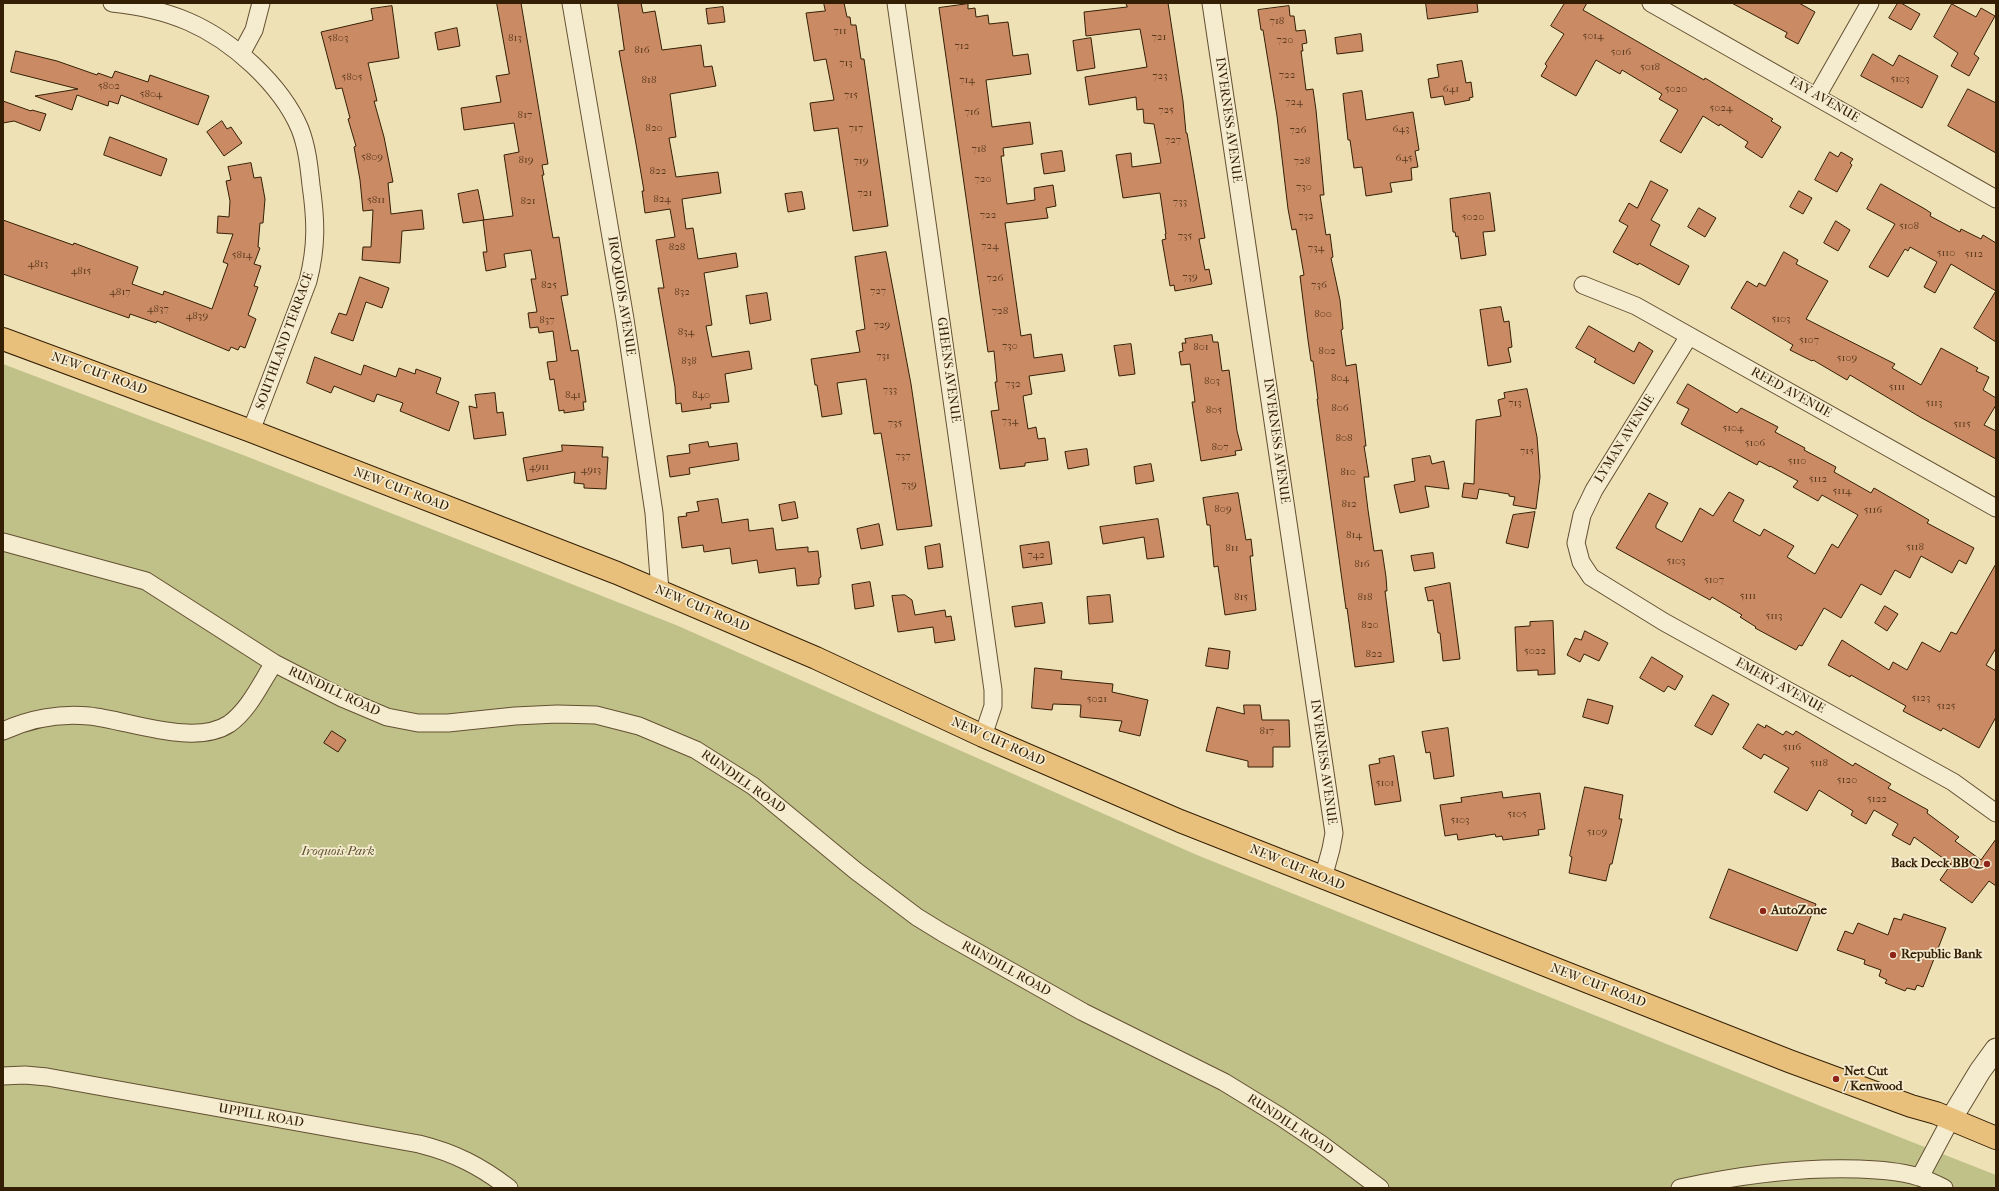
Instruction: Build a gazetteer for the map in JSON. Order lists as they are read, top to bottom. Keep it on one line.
{"streets":{"main road":["NEW CUT ROAD"],"street":["FAY AVENUE","INVERNESS AVENUE","IROQUOIS AVENUE","SOUTHLAND TERRACE","GHEENS AVENUE","REED AVENUE","LYMAN AVENUE","EMERY AVENUE","RUNDILL ROAD","UPPILL ROAD"]},"crossings":[["INVERNESS AVENUE","NEW CUT ROAD"],["IROQUOIS AVENUE","NEW CUT ROAD"],["SOUTHLAND TERRACE","NEW CUT ROAD"],["GHEENS AVENUE","NEW CUT ROAD"],["REED AVENUE","LYMAN AVENUE"],["LYMAN AVENUE","EMERY AVENUE"]],"parks":["Iroquois Park"],"places":["Back Deck BBQ","AutoZone","Republic Bank","Net Cut / Kenwood"],"house_numbers":["718","711","5014","721","5803","813","720","712","816","5016","713","5018","722","723","5805","5103","818","714","5802","641","5020","5804","715","724","5024","725","716","817","820","717","643","726","727","718","5809","645","819","719","728","822","720","730","721","824","5811","821","733","722","732","5020","5108","735","724","828","734","5110","5112","5814","4813","4815","739","726","825","736","727","4817","832","4837","728","800","4839","5103","837","729","834","5107","730","801","802","731","5109","838","804","803","732","5111","733","841","840","713","5113","806","805","734","735","5115","5104","808","5106","807","715","737","5110","4911","4913","810","5112","739","5114","812","809","5116","814","5118","811","742","5103","816","5107","5111","815","818","5113","820","5022","822","5123","5021","5125","817","5116","5118","5120","5101","5122","5105","5103","5109"]}
